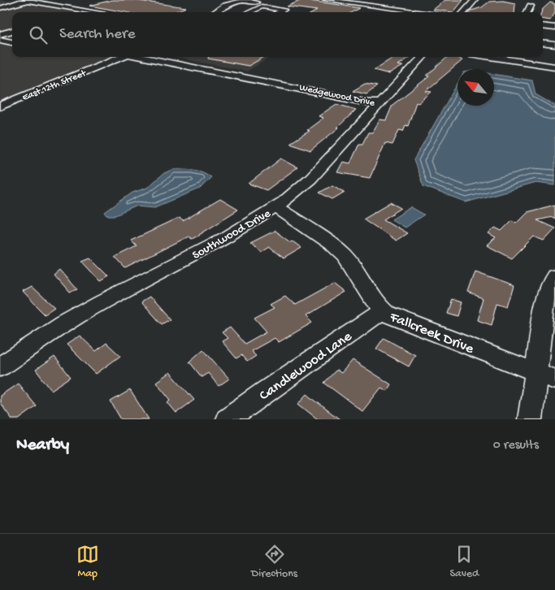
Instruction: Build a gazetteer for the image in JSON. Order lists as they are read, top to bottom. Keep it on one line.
{"streets":{"street":["East 12th Street","Wedgewood Drive","Southwood Drive","Fallcreek Drive","Candlewood Lane"]},"crossings":[["Wedgewood Drive","Southwood Drive"],["Southwood Drive","Fallcreek Drive"],["Fallcreek Drive","Candlewood Lane"]],"north":"top left","page":{"search":"Search here","heading":["Nearby","0 results"],"nav":["Map","Directions","Saved"]}}
